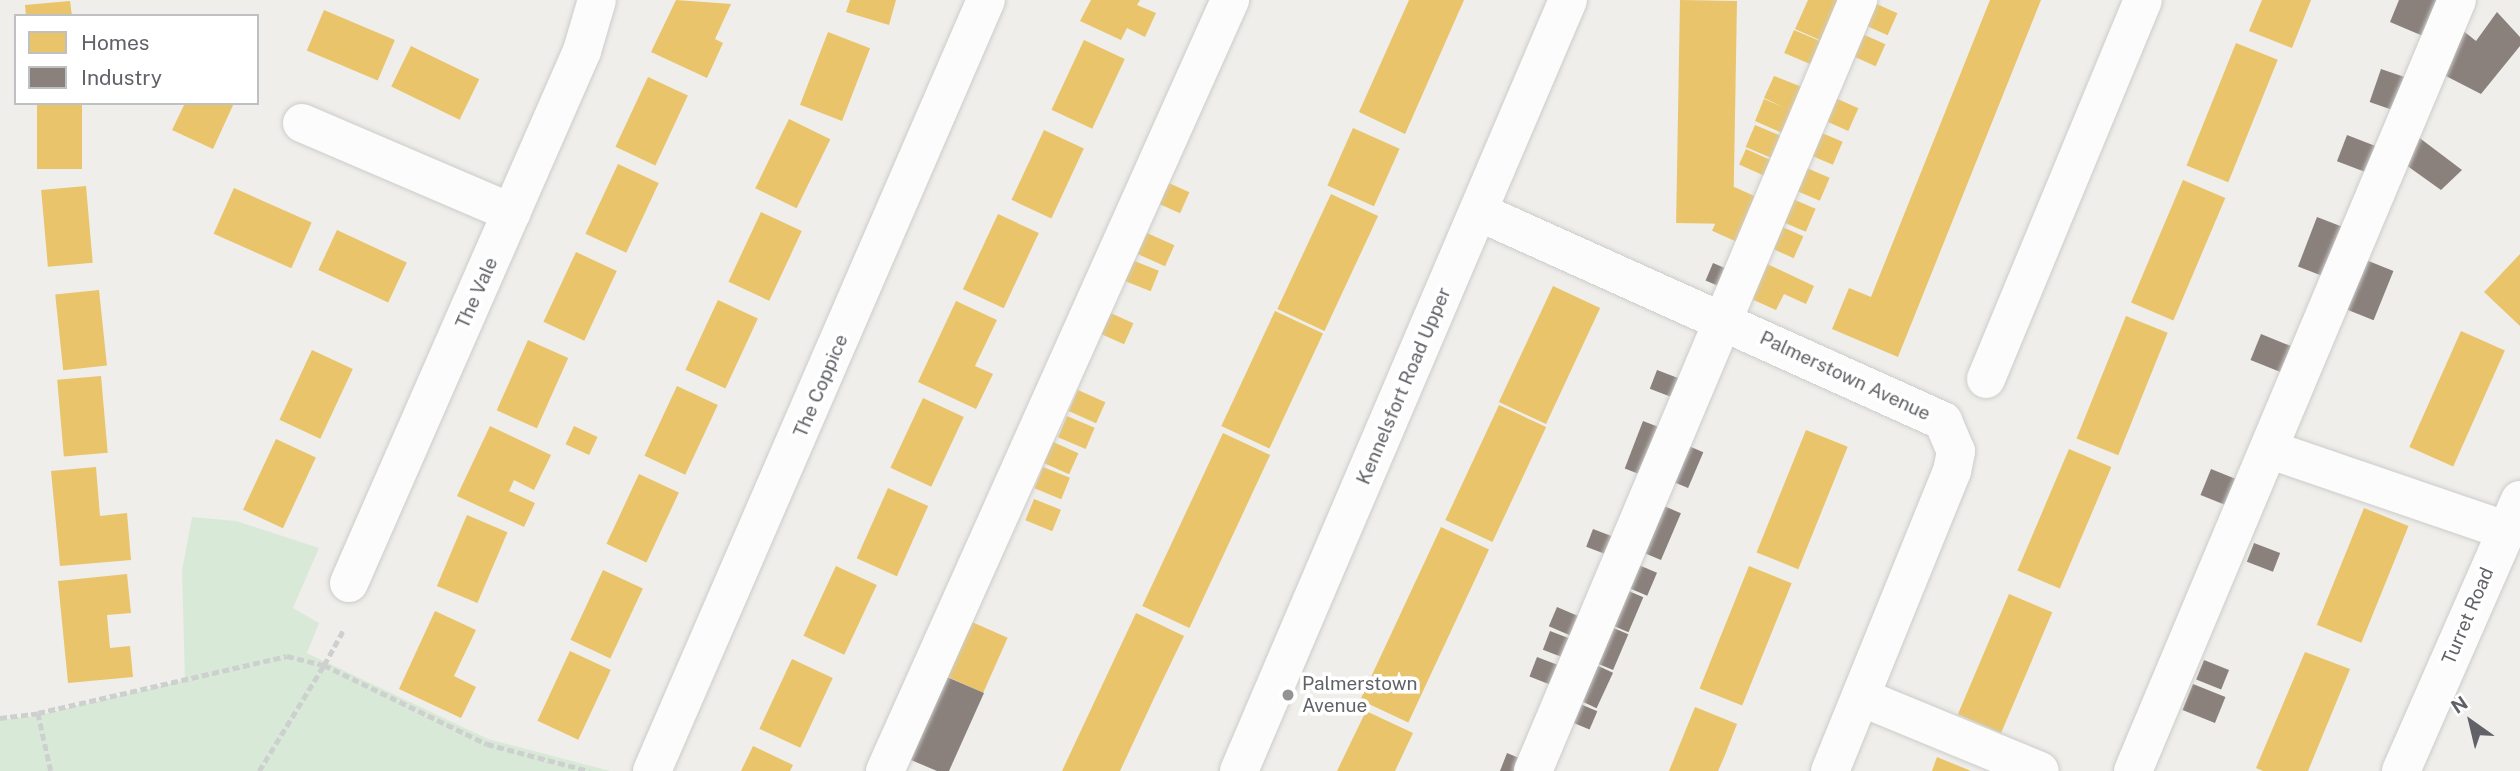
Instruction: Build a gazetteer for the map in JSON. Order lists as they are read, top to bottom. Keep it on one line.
{"streets":{"street":["The Vale","Palmerstown Avenue","The Coppice","Kennelsfort Road Upper","Turret Road"]},"crossings":[["Palmerstown Avenue","Kennelsfort Road Upper"]],"places":["Palmerstown Avenue"],"legend":["Homes","Industry"],"north":"top left"}
